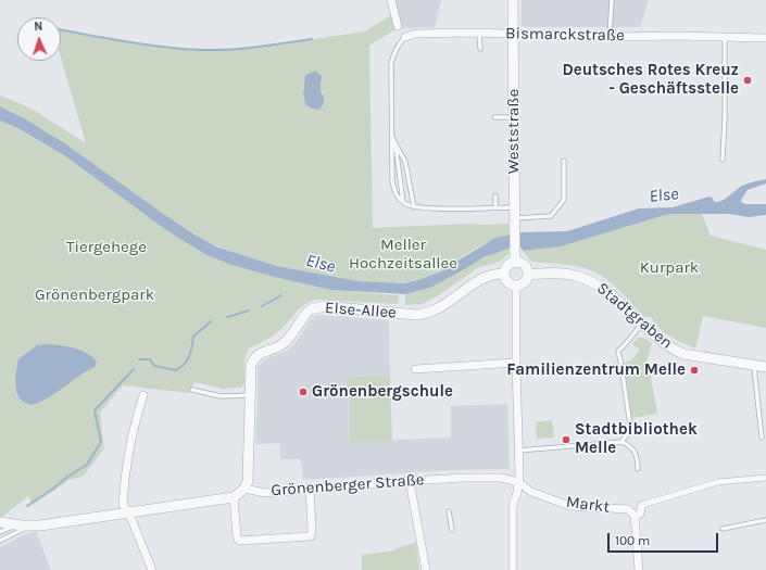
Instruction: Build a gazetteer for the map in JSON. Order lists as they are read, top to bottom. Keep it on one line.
{"streets":{"street":["Bismarckstraße","Weststraße","Else-Allee","Stadtgraben","Grönenberger Straße","Markt"]},"crossings":[["Bismarckstraße","Weststraße"],["Weststraße","Else-Allee"],["Weststraße","Stadtgraben"],["Else-Allee","Stadtgraben"],["Else-Allee","Grönenberger Straße"],["Grönenberger Straße","Markt"]],"water":["Else"],"parks":["Meller Hochzeitsallee","Tiergehege","Kurpark","Grönenbergpark"],"places":["Deutsches Rotes Kreuz - Geschäftsstelle","Familienzentrum Melle","Grönenbergschule","Stadtbibliothek Melle"],"scale_bar":"100 m","north":"top"}
